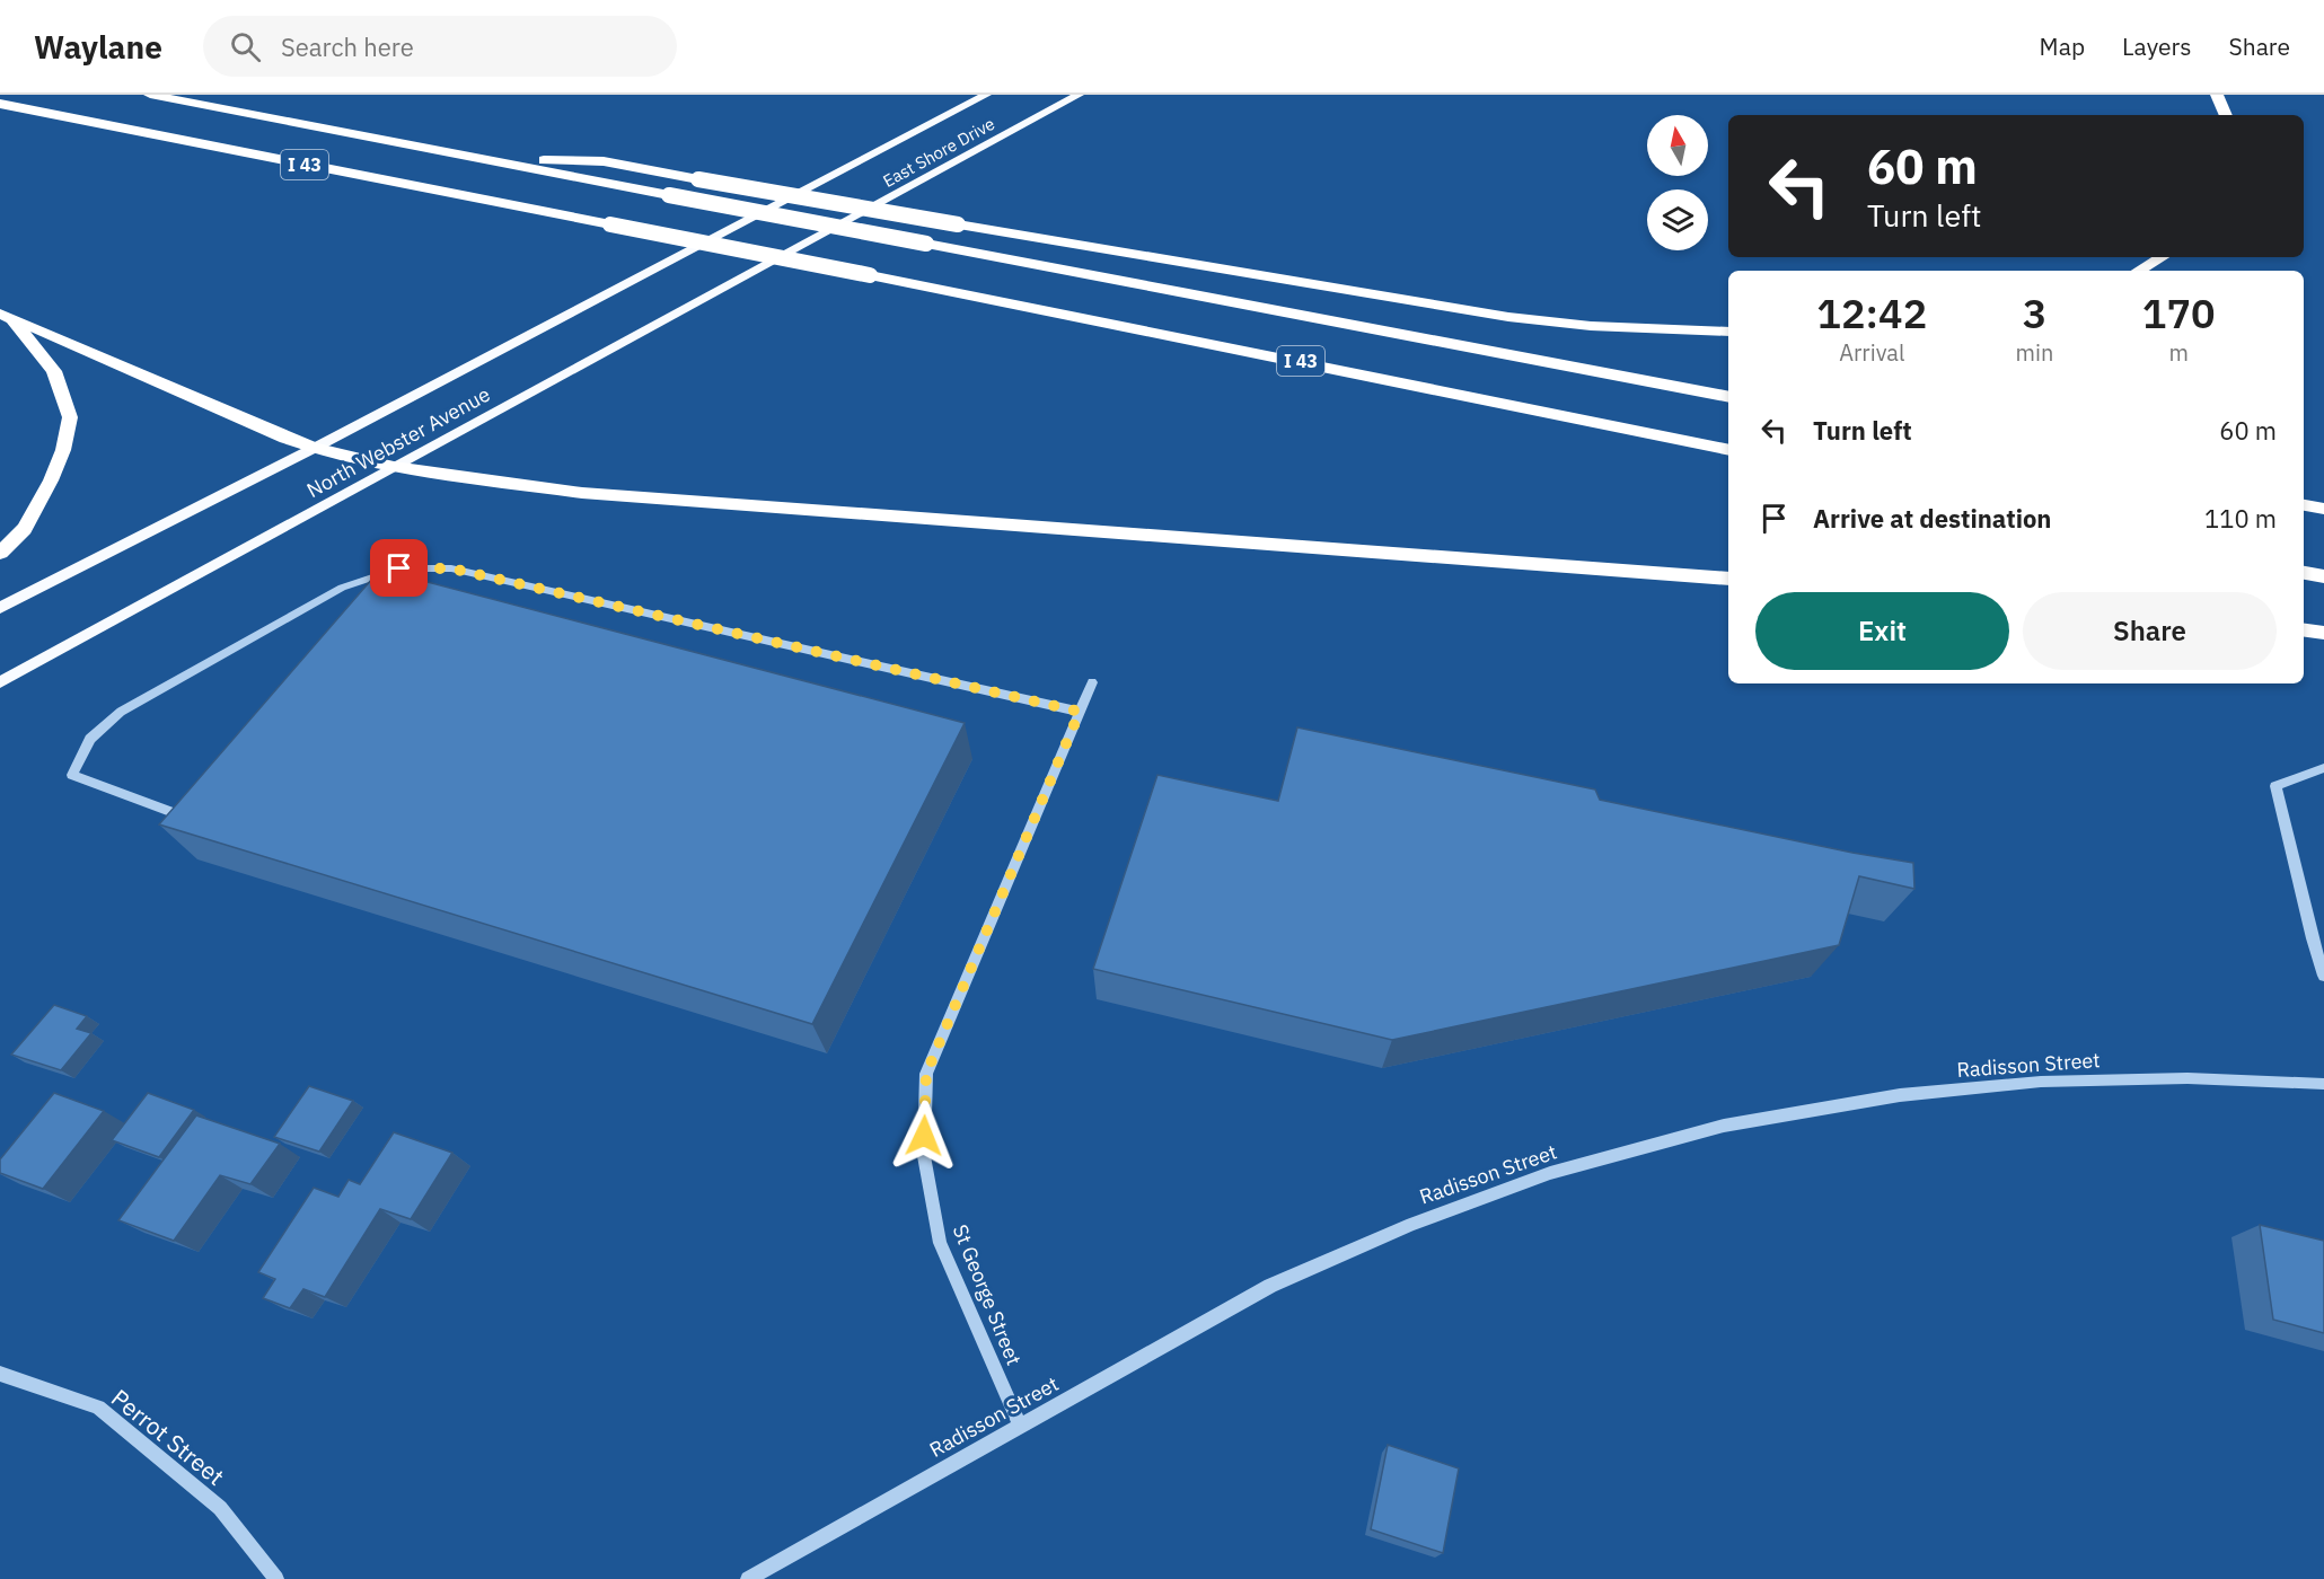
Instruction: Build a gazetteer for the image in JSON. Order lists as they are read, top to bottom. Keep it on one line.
{"streets":{"highway":["I 43"],"main road":["East Shore Drive","North Webster Avenue"],"street":["Radisson Street","St George Street","Perrot Street"]},"crossings":[["East Shore Drive","North Webster Avenue"],["Radisson Street","St George Street"]],"north":"top","page":{"header":"Waylane","search":"Search here","nav":["Map","Layers","Share"],"turn":["60 m","Turn left"],"eta":["12:42","Arrival","3","min","170","m"],"list":[{"name":"Turn left","value":"60 m"},{"name":"Arrive at destination","value":"110 m"}],"buttons":["Exit","Share"]}}
